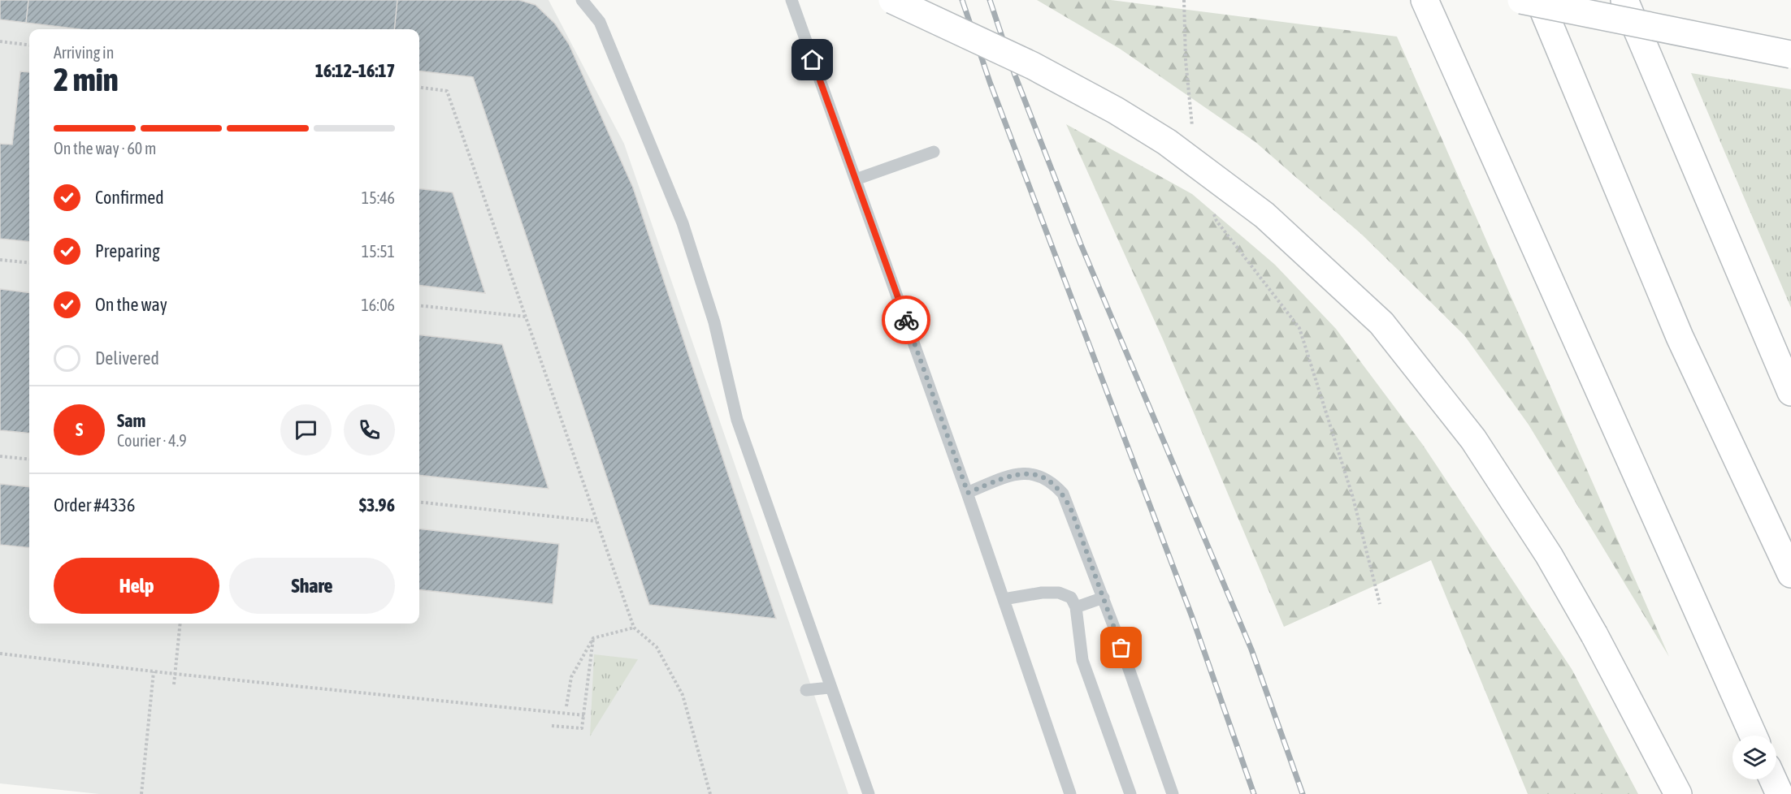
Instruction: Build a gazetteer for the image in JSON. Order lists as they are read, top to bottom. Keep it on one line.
{"page":{"heading":["2 min","Arriving in","16:12–16:17"],"panel":["Sam","Courier · 4.9","Order #4336","$3.96"],"bar":"On the way · 60 m","list":[["Confirmed","15:46"],["Preparing","15:51"],["On the way","16:06"],"Delivered"],"round":"S","buttons":["Help","Share"]}}
